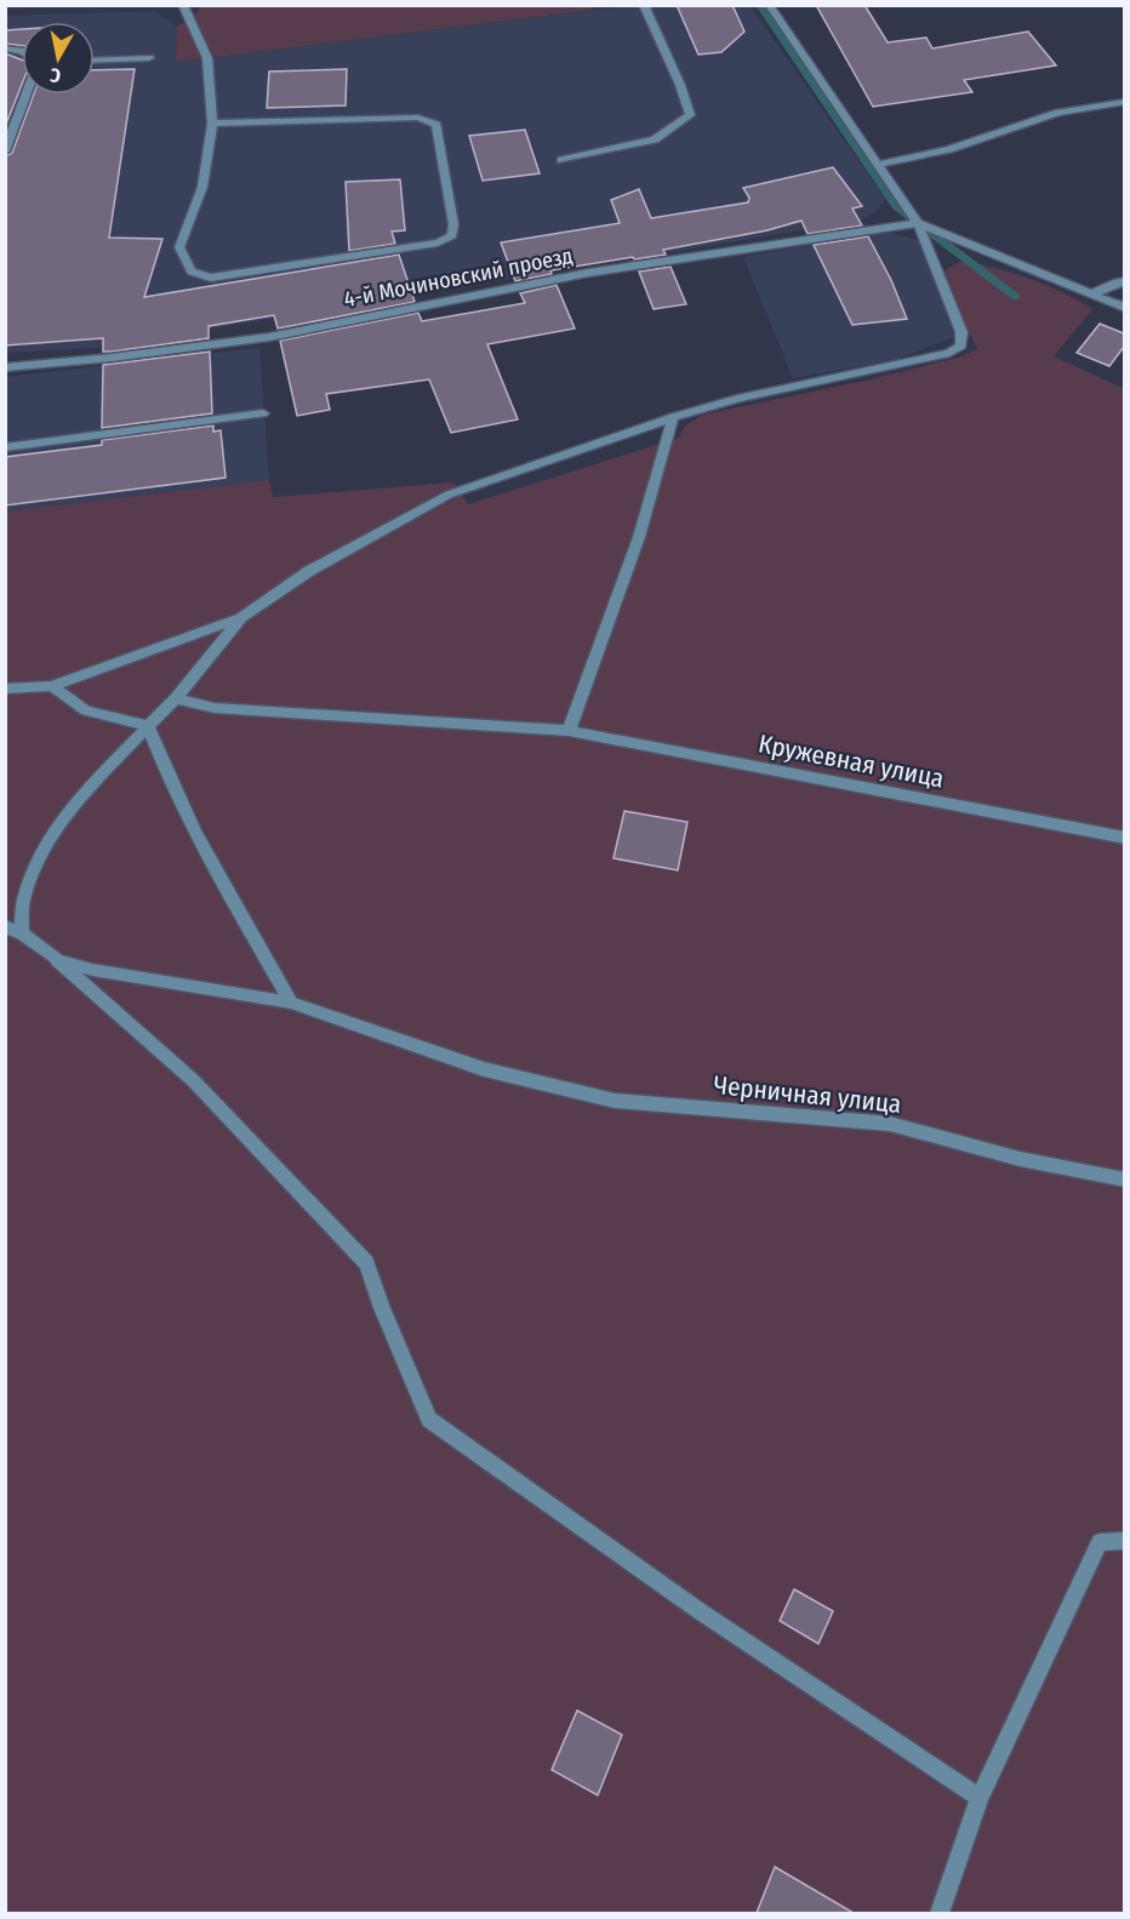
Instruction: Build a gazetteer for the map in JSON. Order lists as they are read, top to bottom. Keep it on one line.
{"streets":{"street":["4-й Мочиновский проезд","Кружевная улица","Черничная улица"]},"north":"bottom"}
